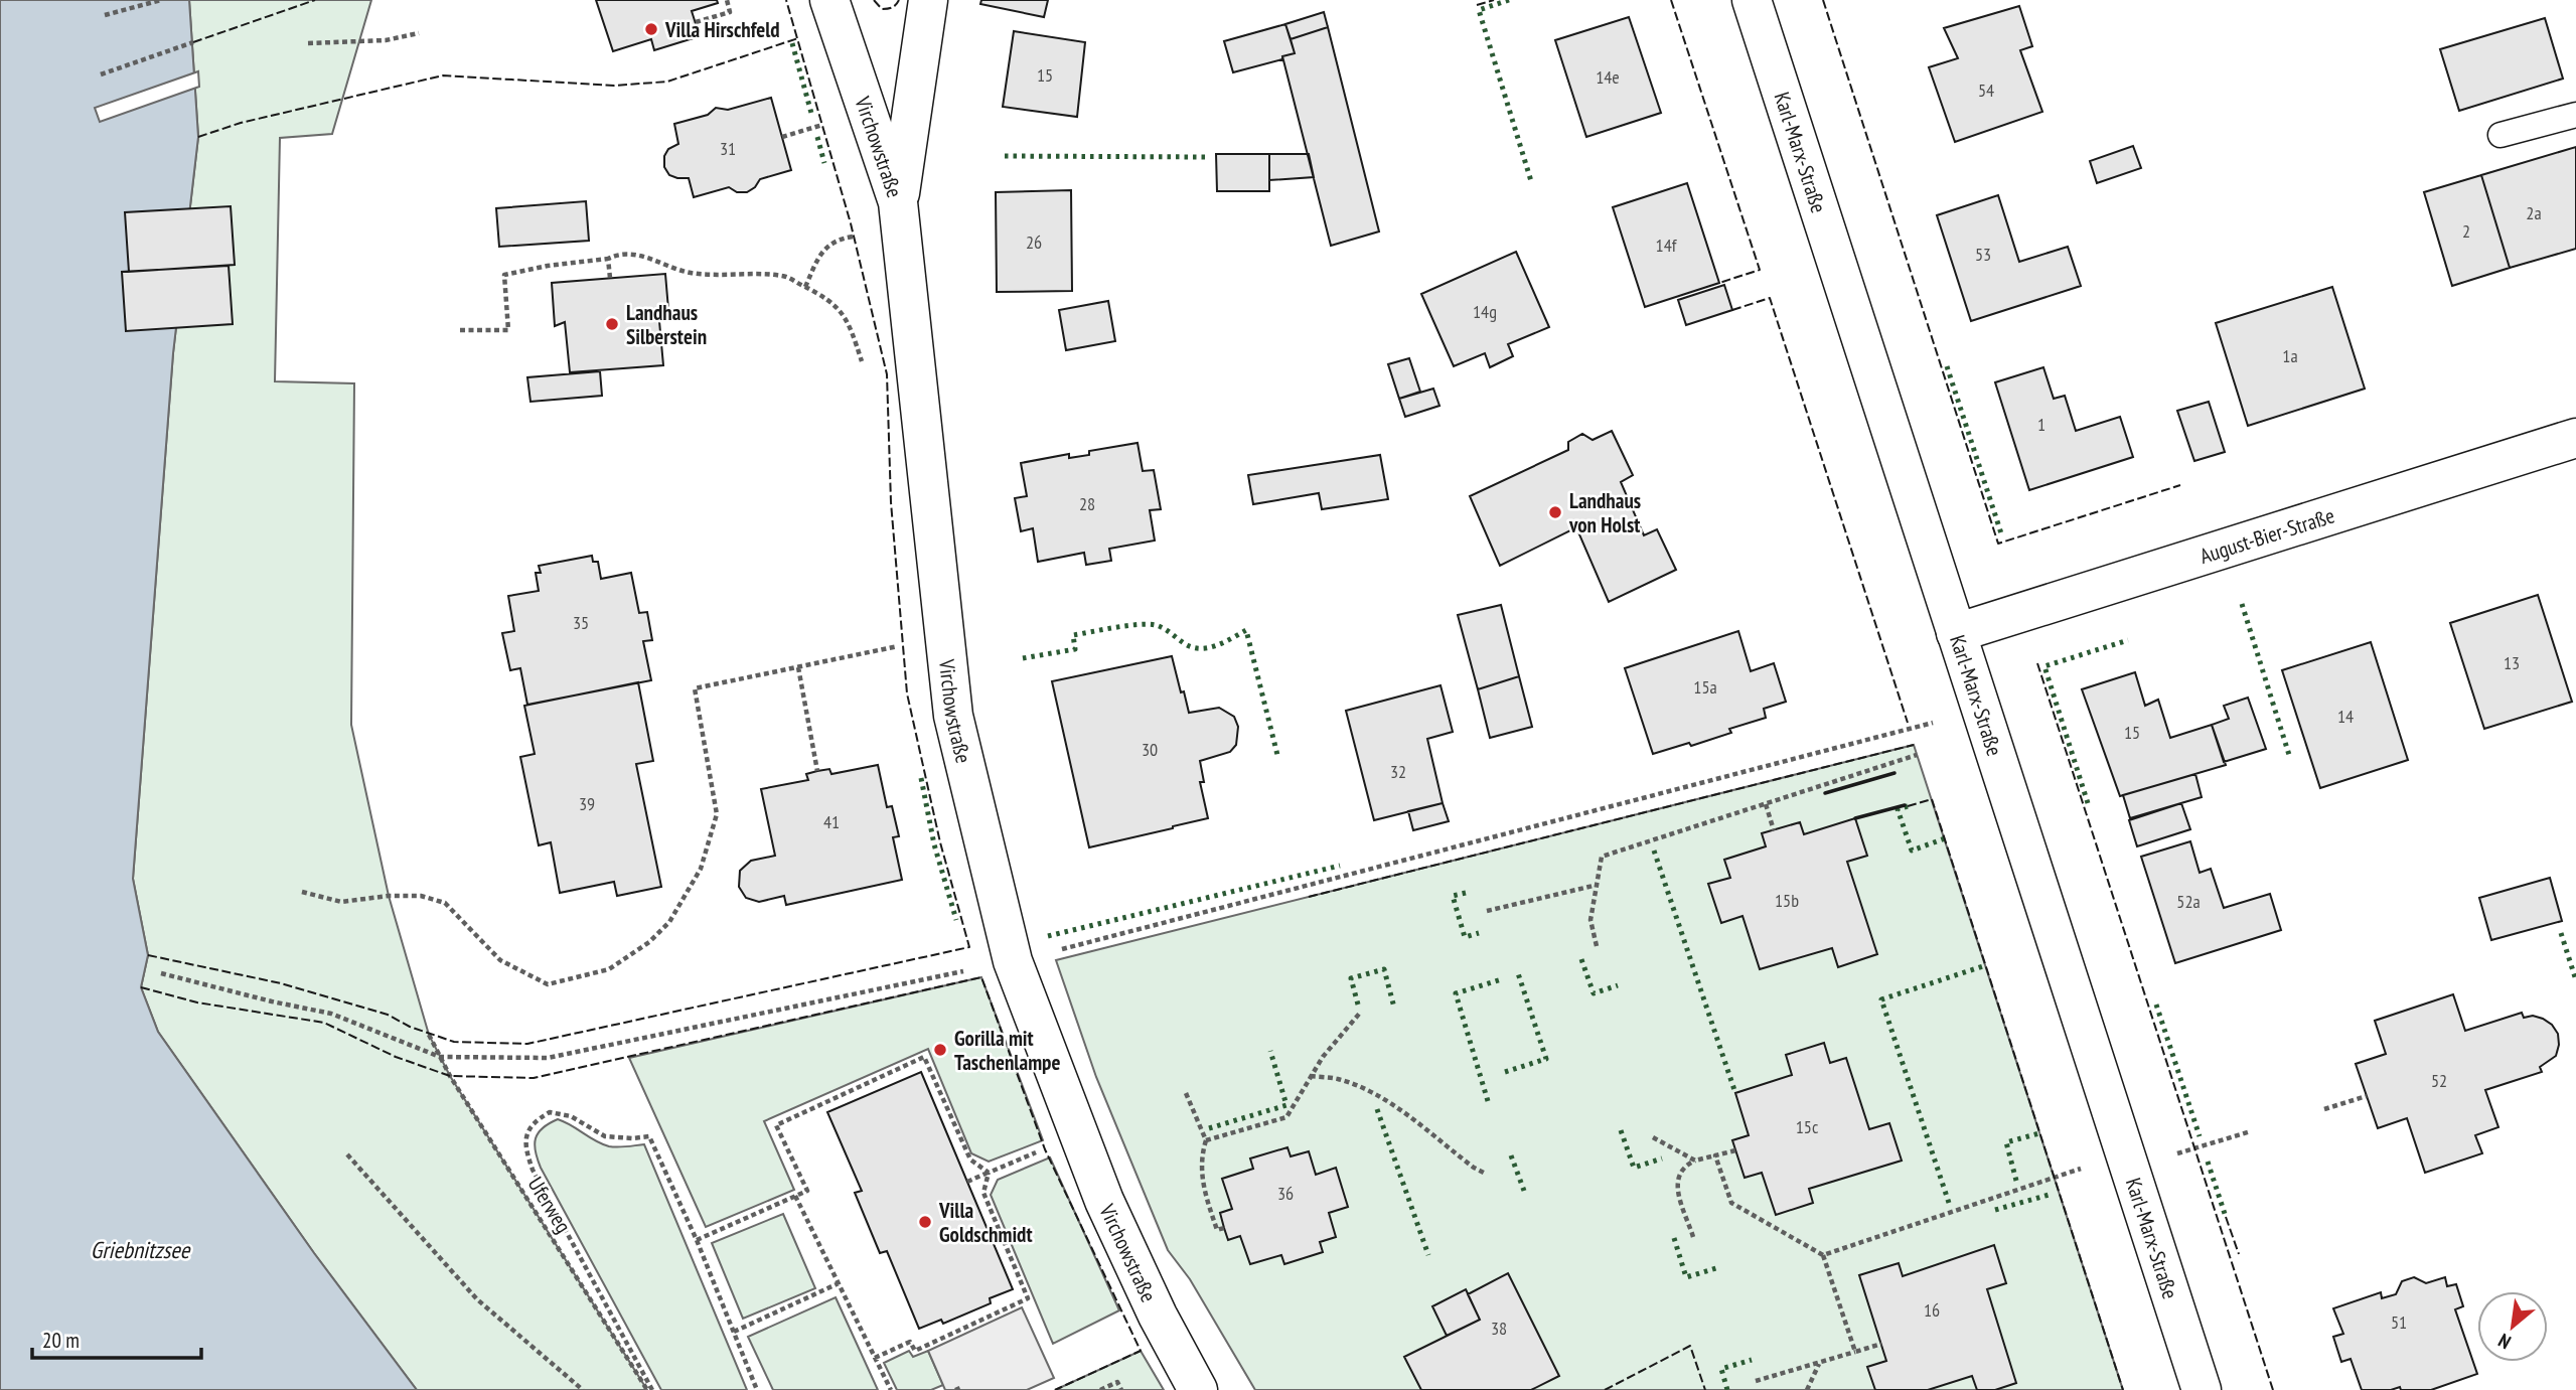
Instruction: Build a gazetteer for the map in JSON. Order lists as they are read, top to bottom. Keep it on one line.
{"streets":{"street":["Virchowstraße","Karl-Marx-Straße","August-Bier-Straße"],"path":["Uferweg"]},"crossings":[["Karl-Marx-Straße","August-Bier-Straße"]],"water":["Griebnitzsee"],"places":["Villa Hirschfeld","Landhaus Silberstein","Landhaus von Holst","Gorilla mit Taschenlampe","Villa Goldschmidt"],"house_numbers":["15","14e","54","31","2a","2","26","14f","53","14g","1a","1","28","35","13","15a","14","15","30","32","39","41","15b","52a","52","15c","36","16","51","38"],"scale_bar":"20 m","north":"bottom left"}
